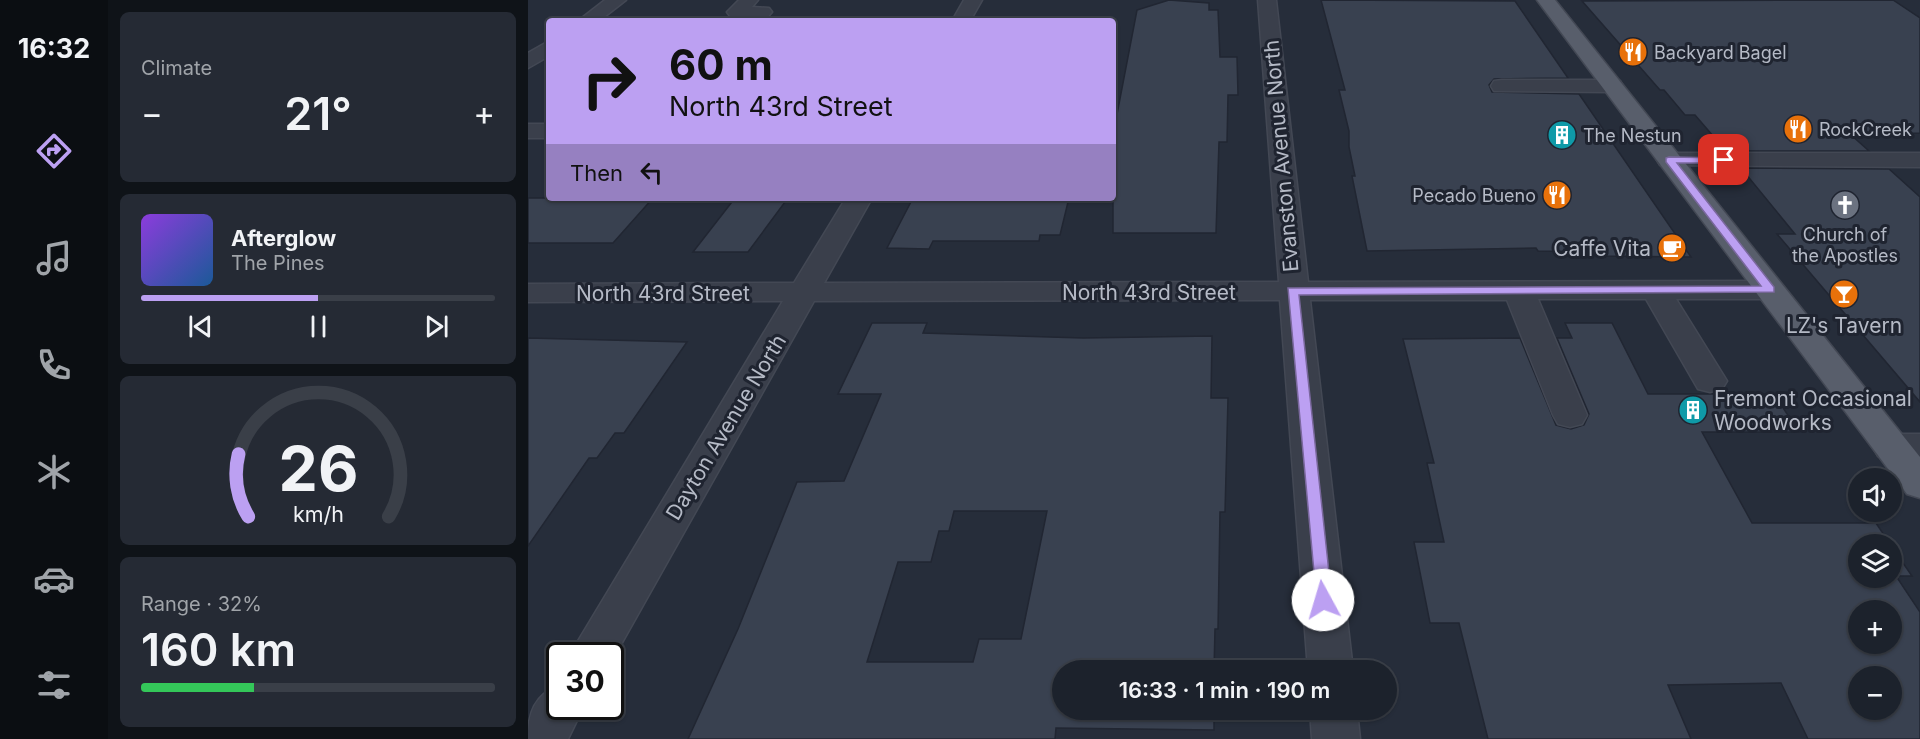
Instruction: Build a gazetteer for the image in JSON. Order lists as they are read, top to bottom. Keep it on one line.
{"streets":{"street":["Evanston Avenue North","North 43rd Street","Dayton Avenue North"]},"crossings":[["Evanston Avenue North","North 43rd Street"],["North 43rd Street","Dayton Avenue North"]],"places":{"restaurant":["Backyard Bagel","RockCreek","Pecado Bueno"],"building":["The Nestun","Fremont Occasional Woodworks"],"church":["Church of the Apostles"],"cafe":["Caffe Vita"],"bar":["LZ's Tavern"]},"page":{"tabs":"16:32","tile":["Climate",["Range · 32%","160 km"]],"turn":["60 m","North 43rd Street"],"heat":["−","21°","+"],"then":"Then","song":["Afterglow","The Pines"],"map_buttons":["+","−"],"limit":"30","trip":"16:33 · 1 min · 190 m","gauge":["26","km/h"]}}
